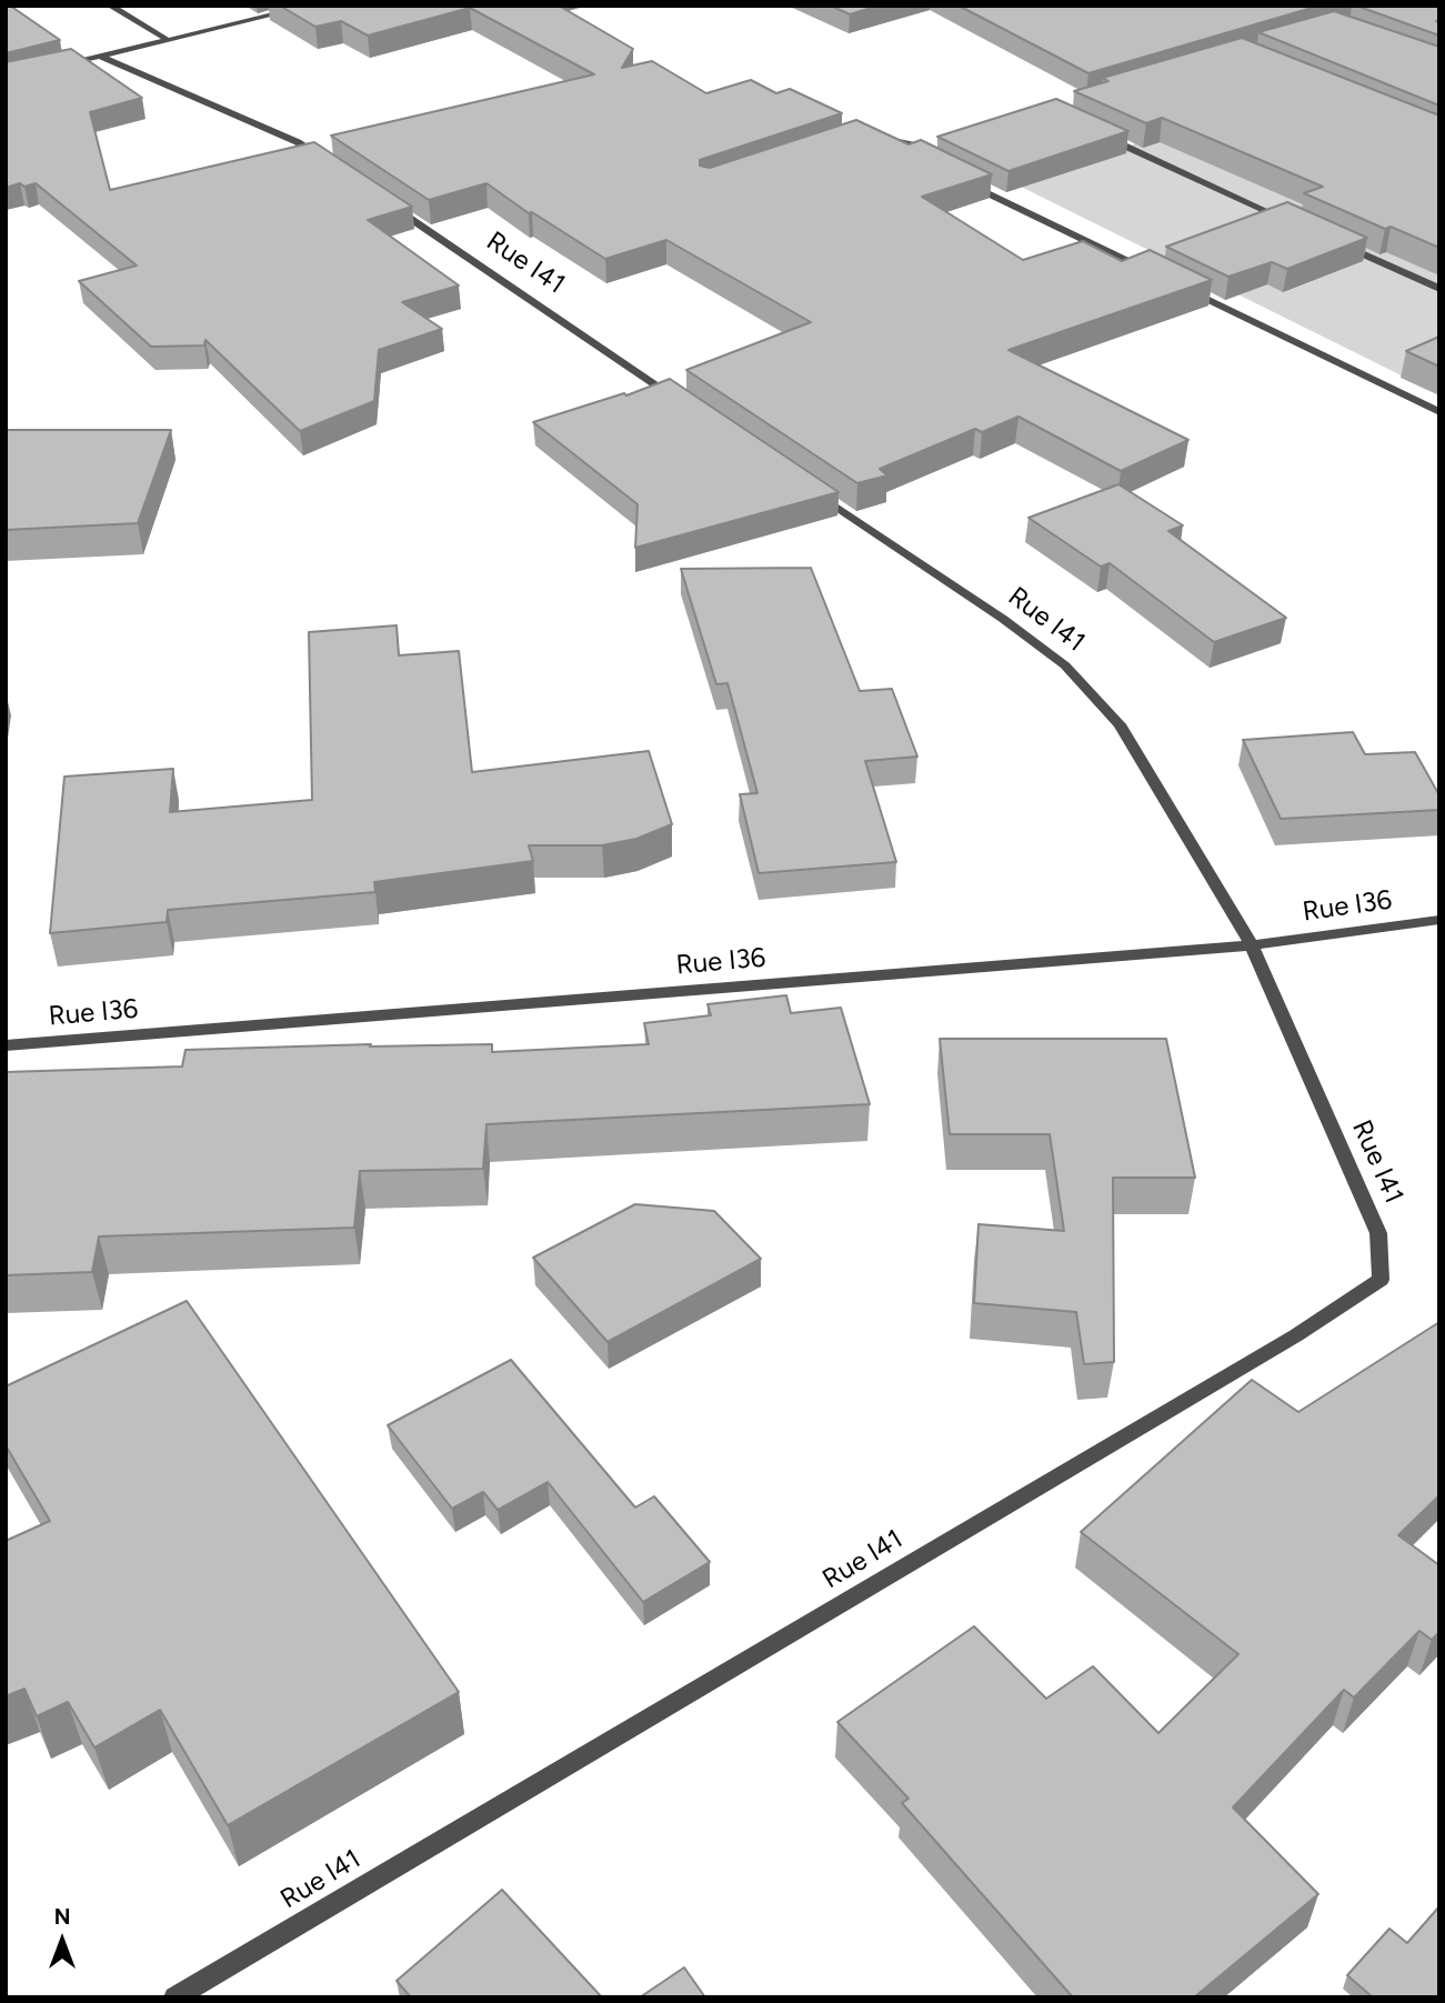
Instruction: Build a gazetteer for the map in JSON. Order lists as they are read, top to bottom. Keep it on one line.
{"streets":{"street":["Rue I41","Rue I36"]},"crossings":[["Rue I41","Rue I36"]],"north":"top"}
